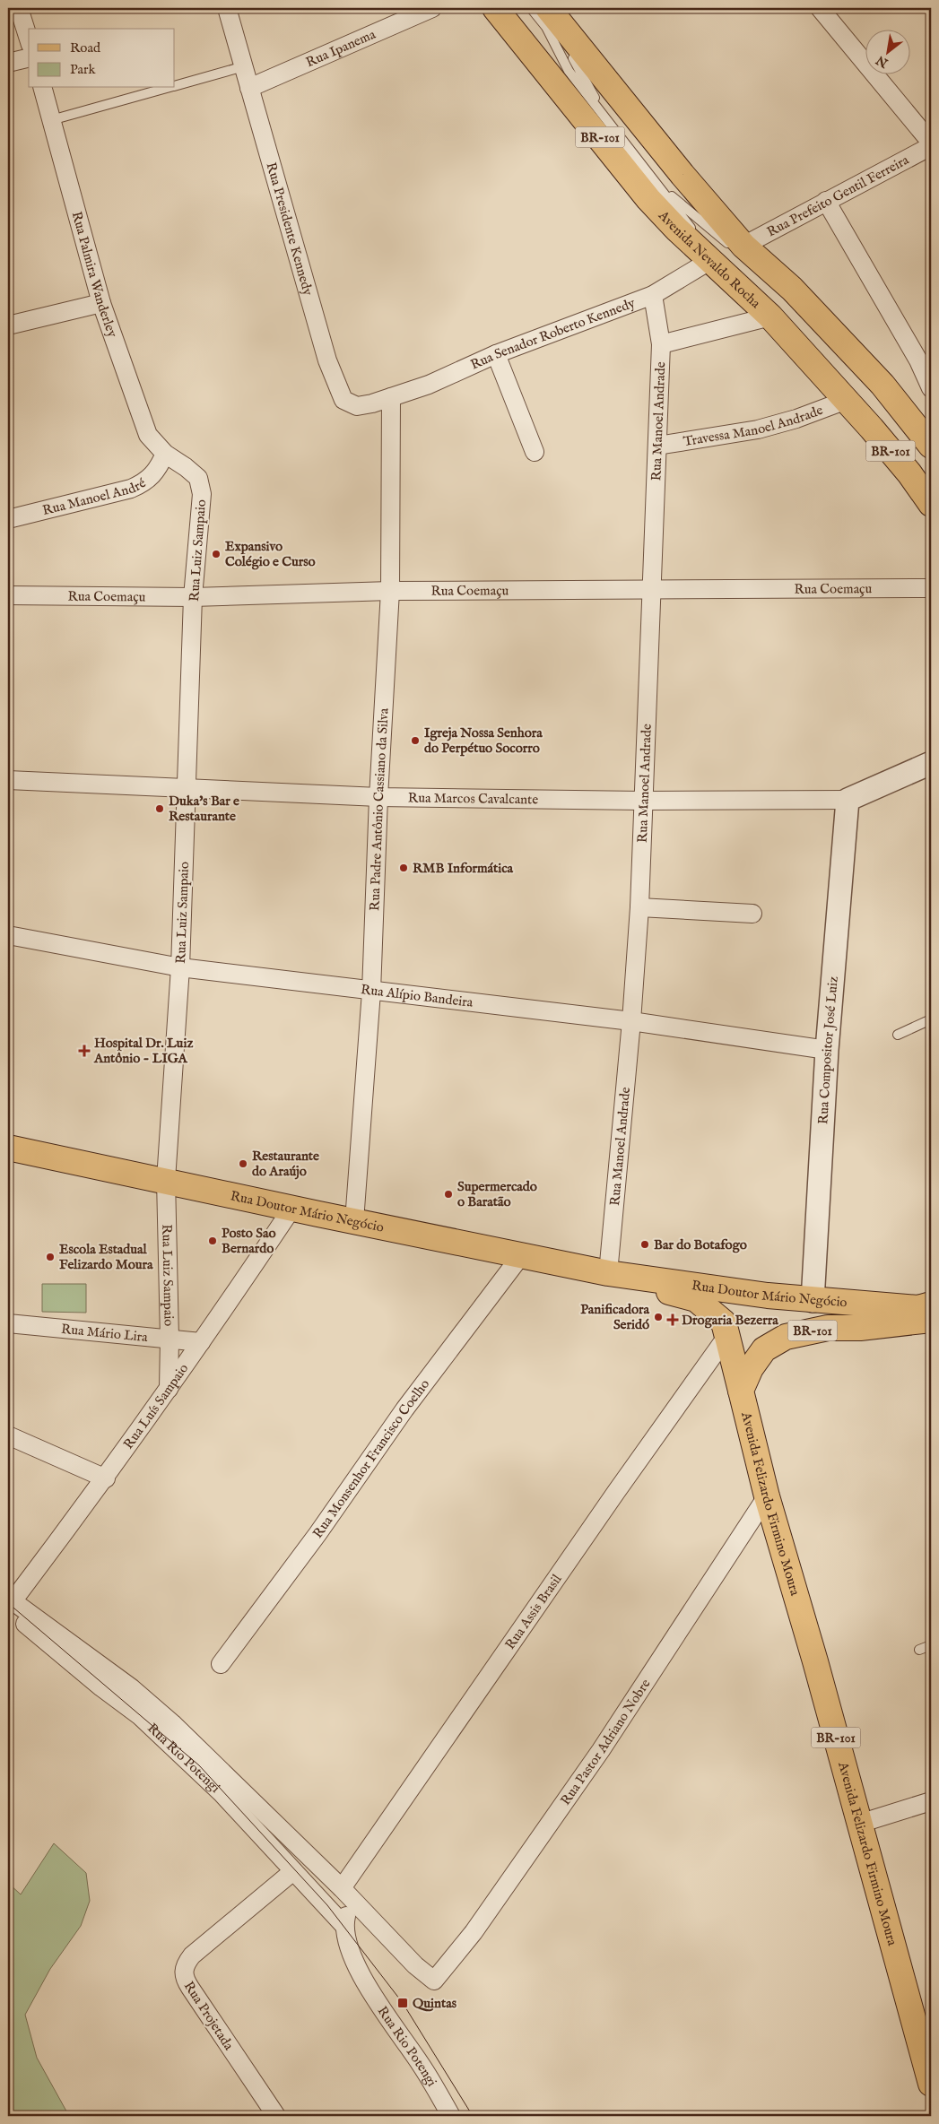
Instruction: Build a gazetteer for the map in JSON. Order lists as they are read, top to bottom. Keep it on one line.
{"streets":{"main road":["BR-101","Avenida Nevaldo Rocha","Rua Doutor Mário Negócio","Avenida Felizardo Firmino Moura"],"street":["Rua Ipanema","Rua Prefeito Gentil Ferreira","Rua Presidente Kennedy","Rua Palmira Wanderley","Rua Senador Roberto Kennedy","Rua Manoel Andrade","Travessa Manoel Andrade","Rua Manoel André","Rua Luiz Sampaio","Rua Coemaçu","Rua Marcos Cavalcante","Rua Padre Antônio Cassiano da Silva","Rua Alípio Bandeira","Rua Compositor José Luiz","Rua Mário Lira","Rua Luís Sampaio","Rua Monsenhor Francisco Coelho","Rua Assis Brasil","Rua Pastor Adriano Nobre","Rua Rio Potengi","Rua Projetada"]},"crossings":[["Rua Ipanema","Rua Presidente Kennedy"],["BR-101","Rua Prefeito Gentil Ferreira"],["Rua Presidente Kennedy","Rua Senador Roberto Kennedy"],["Rua Presidente Kennedy","Rua Padre Antônio Cassiano da Silva"],["Avenida Nevaldo Rocha","Rua Senador Roberto Kennedy"],["Avenida Nevaldo Rocha","Travessa Manoel Andrade"],["Rua Palmira Wanderley","Rua Manoel André"],["Rua Palmira Wanderley","Rua Luiz Sampaio"],["Rua Senador Roberto Kennedy","Rua Manoel Andrade"],["Rua Senador Roberto Kennedy","Rua Padre Antônio Cassiano da Silva"],["Rua Manoel Andrade","Travessa Manoel Andrade"],["Rua Manoel Andrade","Rua Coemaçu"],["Rua Manoel Andrade","Rua Marcos Cavalcante"],["Rua Manoel Andrade","Rua Alípio Bandeira"],["Rua Manoel Andrade","Rua Doutor Mário Negócio"],["Rua Manoel André","Rua Luiz Sampaio"],["Rua Luiz Sampaio","Rua Coemaçu"],["Rua Luiz Sampaio","Rua Marcos Cavalcante"],["Rua Luiz Sampaio","Rua Alípio Bandeira"],["Rua Luiz Sampaio","Rua Doutor Mário Negócio"],["Rua Luiz Sampaio","Rua Mário Lira"],["Rua Luiz Sampaio","Rua Luís Sampaio"],["Rua Coemaçu","Rua Padre Antônio Cassiano da Silva"],["Rua Marcos Cavalcante","Rua Padre Antônio Cassiano da Silva"],["Rua Marcos Cavalcante","Rua Compositor José Luiz"],["Rua Padre Antônio Cassiano da Silva","Rua Alípio Bandeira"],["Rua Padre Antônio Cassiano da Silva","Rua Doutor Mário Negócio"],["Rua Alípio Bandeira","Rua Compositor José Luiz"],["Rua Compositor José Luiz","Rua Doutor Mário Negócio"],["Rua Doutor Mário Negócio","Rua Luís Sampaio"],["Rua Doutor Mário Negócio","Rua Monsenhor Francisco Coelho"],["Rua Doutor Mário Negócio","Avenida Felizardo Firmino Moura"],["Rua Doutor Mário Negócio","Rua Assis Brasil"],["Rua Mário Lira","Rua Luís Sampaio"],["Rua Luís Sampaio","Rua Rio Potengi"],["Avenida Felizardo Firmino Moura","Rua Pastor Adriano Nobre"],["Rua Assis Brasil","Rua Rio Potengi"],["Rua Pastor Adriano Nobre","Rua Rio Potengi"],["Rua Rio Potengi","Rua Projetada"]],"places":{"other":["Expansivo Colégio e Curso","Igreja Nossa Senhora do Perpétuo Socorro","Duka's Bar e Restaurante","RMB Informática","Restaurante do Araújo","Supermercado o Baratão","Posto Sao Bernardo","Bar do Botafogo","Escola Estadual Felizardo Moura","Panificadora Seridó"],"health":["Hospital Dr. Luiz Antônio - LIGA","Drogaria Bezerra"],"transit":["Quintas"]},"legend":["Road","Park"],"north":"bottom left"}
